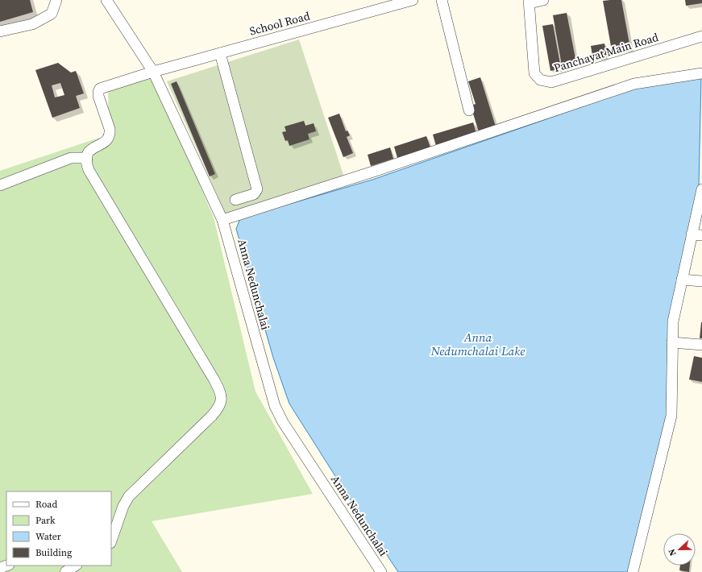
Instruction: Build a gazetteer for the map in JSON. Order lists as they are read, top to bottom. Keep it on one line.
{"streets":{"street":["School Road","Panchayat Main Road","Anna Nedunchalai"]},"crossings":[["School Road","Anna Nedunchalai"]],"water":["Anna Nedumchalai Lake"],"legend":["Road","Park","Water","Building"],"north":"left"}
